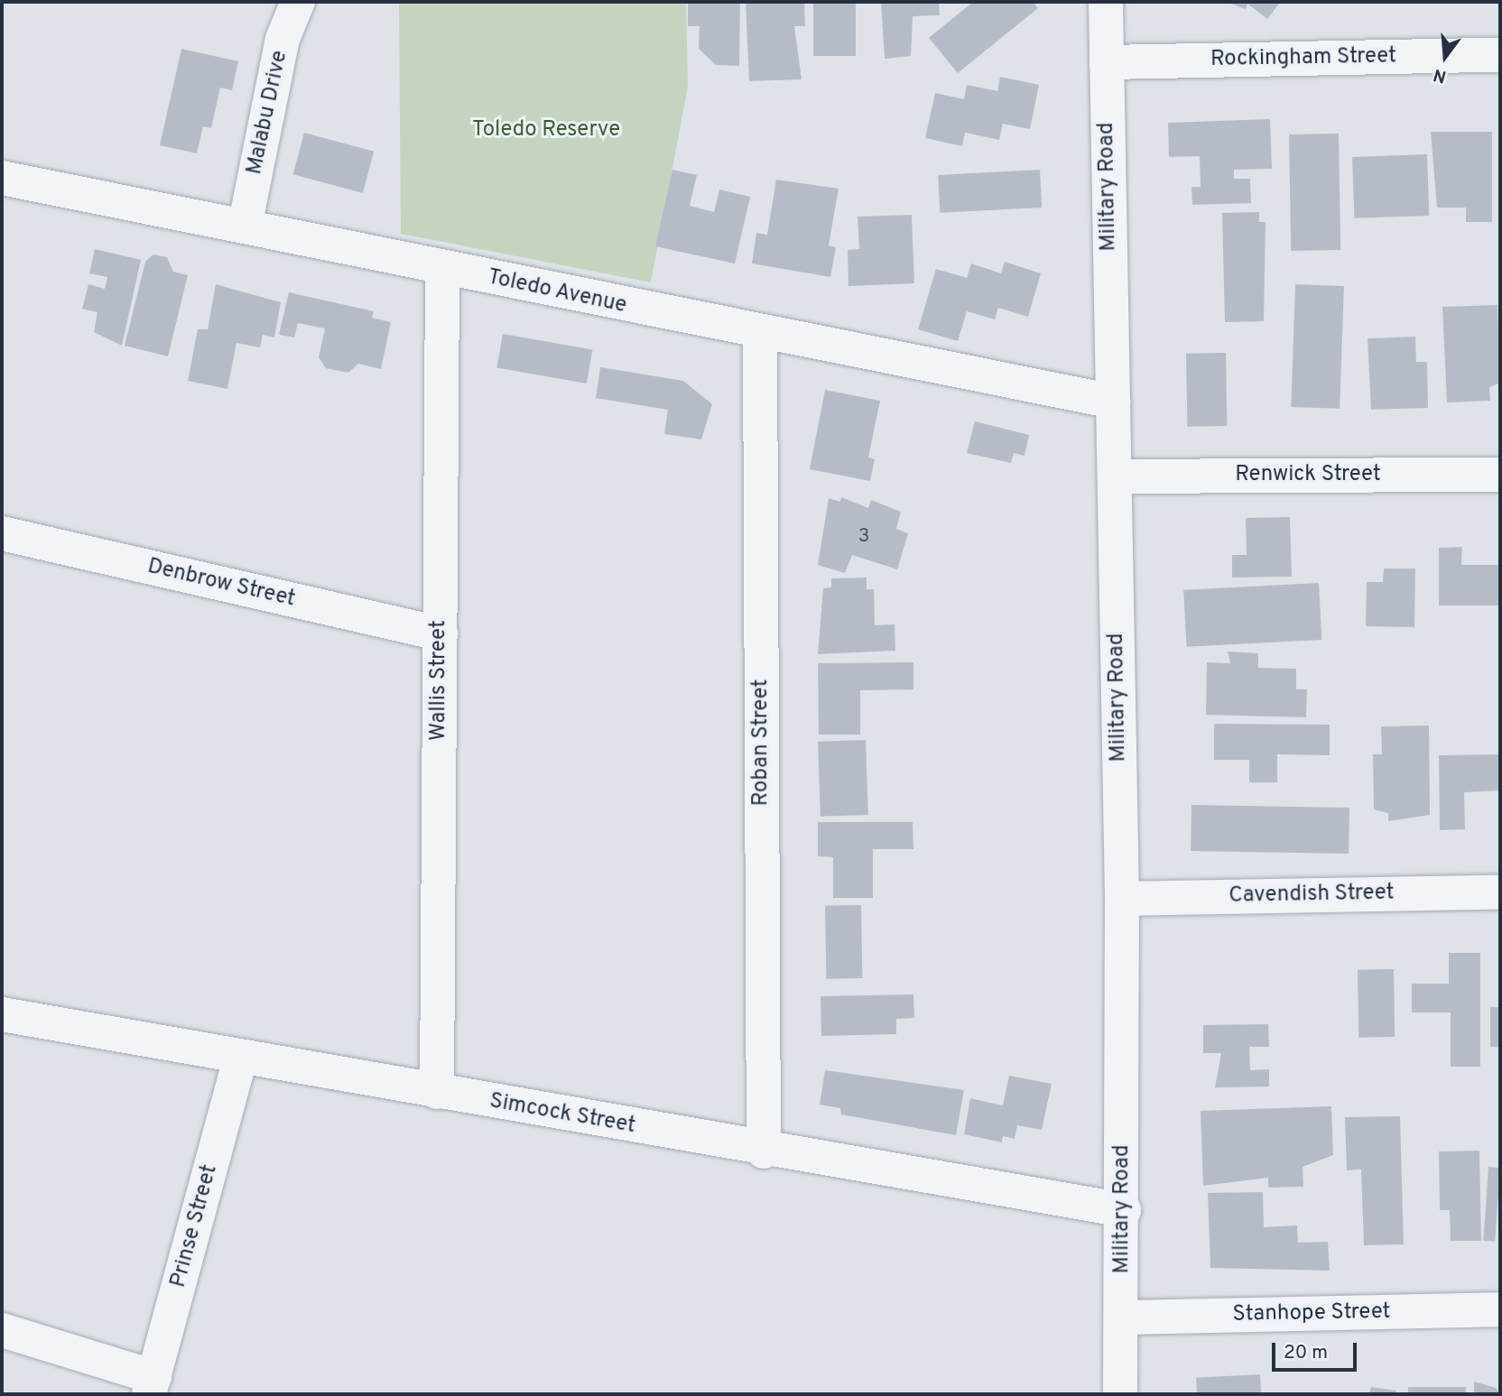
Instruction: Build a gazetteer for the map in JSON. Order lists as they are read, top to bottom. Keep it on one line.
{"streets":{"street":["Rockingham Street","Malabu Drive","Military Road","Toledo Avenue","Renwick Street","Denbrow Street","Wallis Street","Roban Street","Cavendish Street","Simcock Street","Prinse Street","Stanhope Street"]},"crossings":[["Rockingham Street","Military Road"],["Malabu Drive","Toledo Avenue"],["Military Road","Toledo Avenue"],["Military Road","Renwick Street"],["Military Road","Cavendish Street"],["Military Road","Simcock Street"],["Military Road","Stanhope Street"],["Toledo Avenue","Wallis Street"],["Toledo Avenue","Roban Street"],["Denbrow Street","Wallis Street"],["Wallis Street","Simcock Street"],["Roban Street","Simcock Street"],["Simcock Street","Prinse Street"]],"parks":["Toledo Reserve"],"house_numbers":["3"],"scale_bar":"20 m","north":"bottom"}
